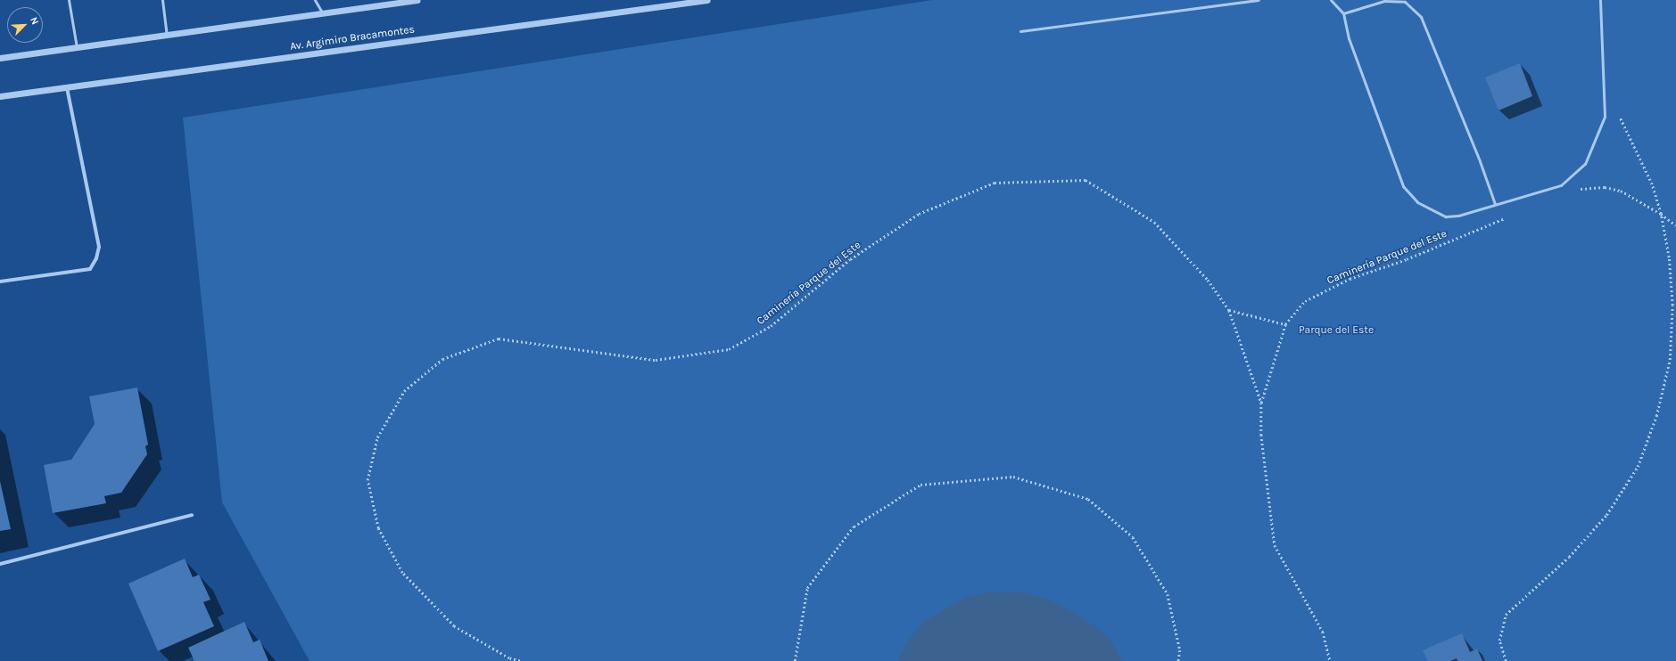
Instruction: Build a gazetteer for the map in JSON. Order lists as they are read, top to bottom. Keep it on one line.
{"streets":{"street":["Av. Argimiro Bracamontes"],"path":["Caminería Parque del Este"]},"parks":["Parque del Este"],"north":"top right"}
